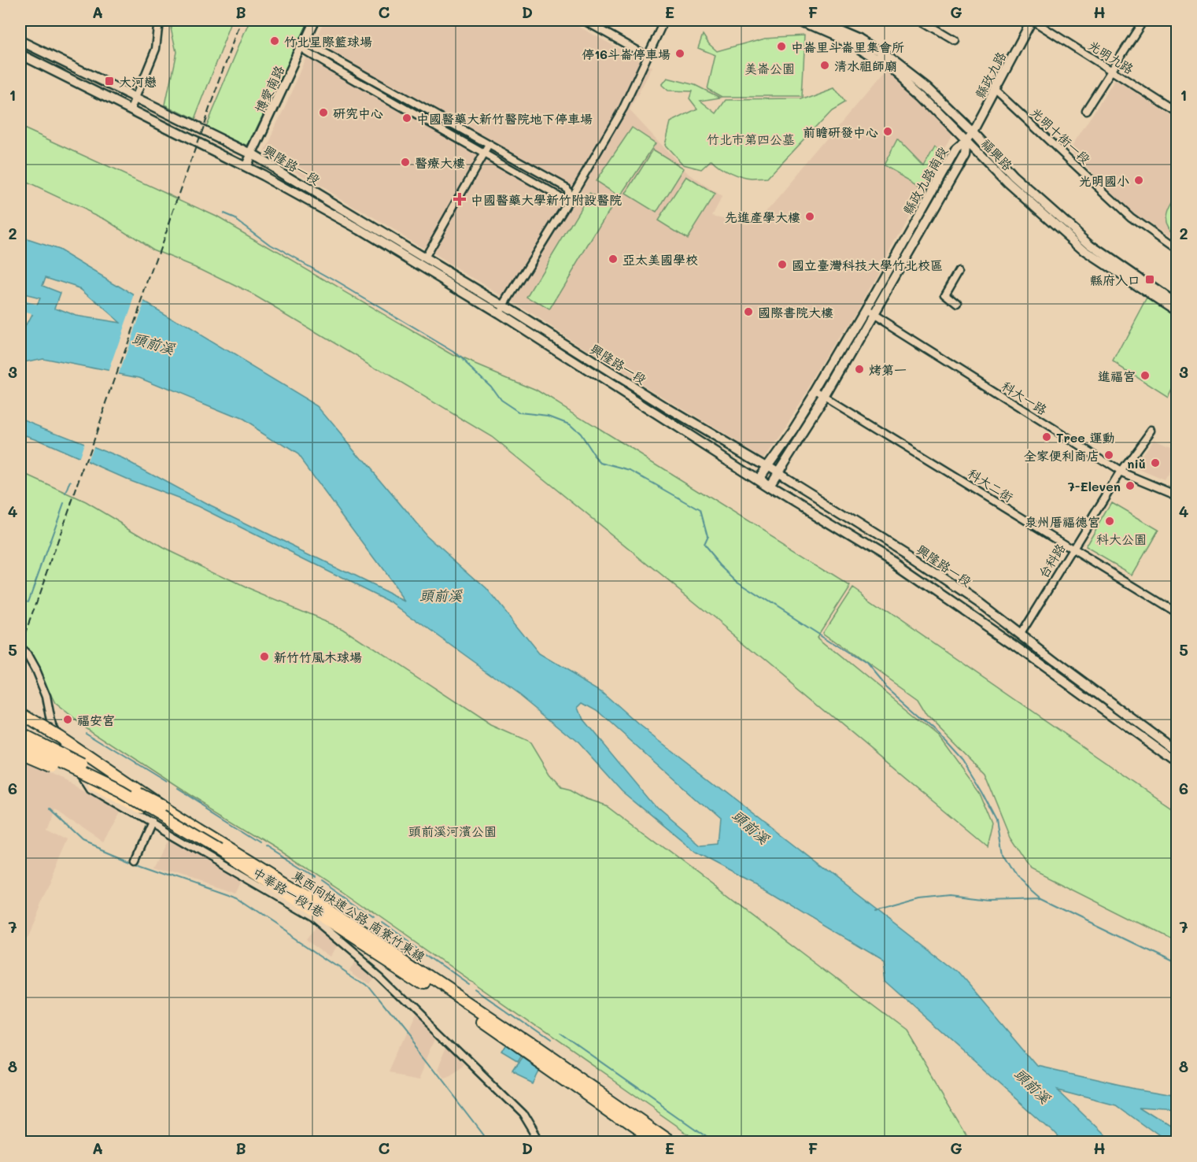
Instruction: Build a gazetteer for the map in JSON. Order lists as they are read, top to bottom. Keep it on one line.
{"streets":{"highway":["東西向快速公路 南寮竹東線"],"street":["光明九路","縣政九路","博愛南路","光明十街一段","福興路","興隆路一段","縣政九路南段","科大一路","科大二街","台科路","中華路一段1巷"]},"crossings":[["光明九路","縣政九路"],["縣政九路","光明十街一段"],["縣政九路","福興路"],["縣政九路","縣政九路南段"],["博愛南路","興隆路一段"],["福興路","縣政九路南段"],["興隆路一段","縣政九路南段"],["興隆路一段","台科路"],["縣政九路南段","科大一路"],["縣政九路南段","科大二街"],["科大一路","台科路"],["科大二街","台科路"]],"water":["頭前溪"],"parks":["美崙公園","竹北市第四公墓","科大公園","頭前溪河濱公園"],"places":{"other":["竹北星際籃球場","中崙里斗崙里集會所","停16斗崙停車場","清水祖師廟","研究中心","中國醫藥大新竹醫院地下停車場","前瞻研發中心","醫療大樓","光明國小","先進產學大樓","亞太美國學校","國立臺灣科技大學竹北校區","國際書院大樓","烤第一","進福宮","Tree 運動","全家便利商店","niǔ","7-Eleven","泉州厝福德宮","新竹竹風木球場","福安宮"],"transit":["大河戀","縣府入口"],"health":["中國醫藥大學新竹附設醫院"]},"grid":{"columns":["A","B","C","D","E","F","G","H"],"rows":["1","2","3","4","5","6","7","8"]}}
